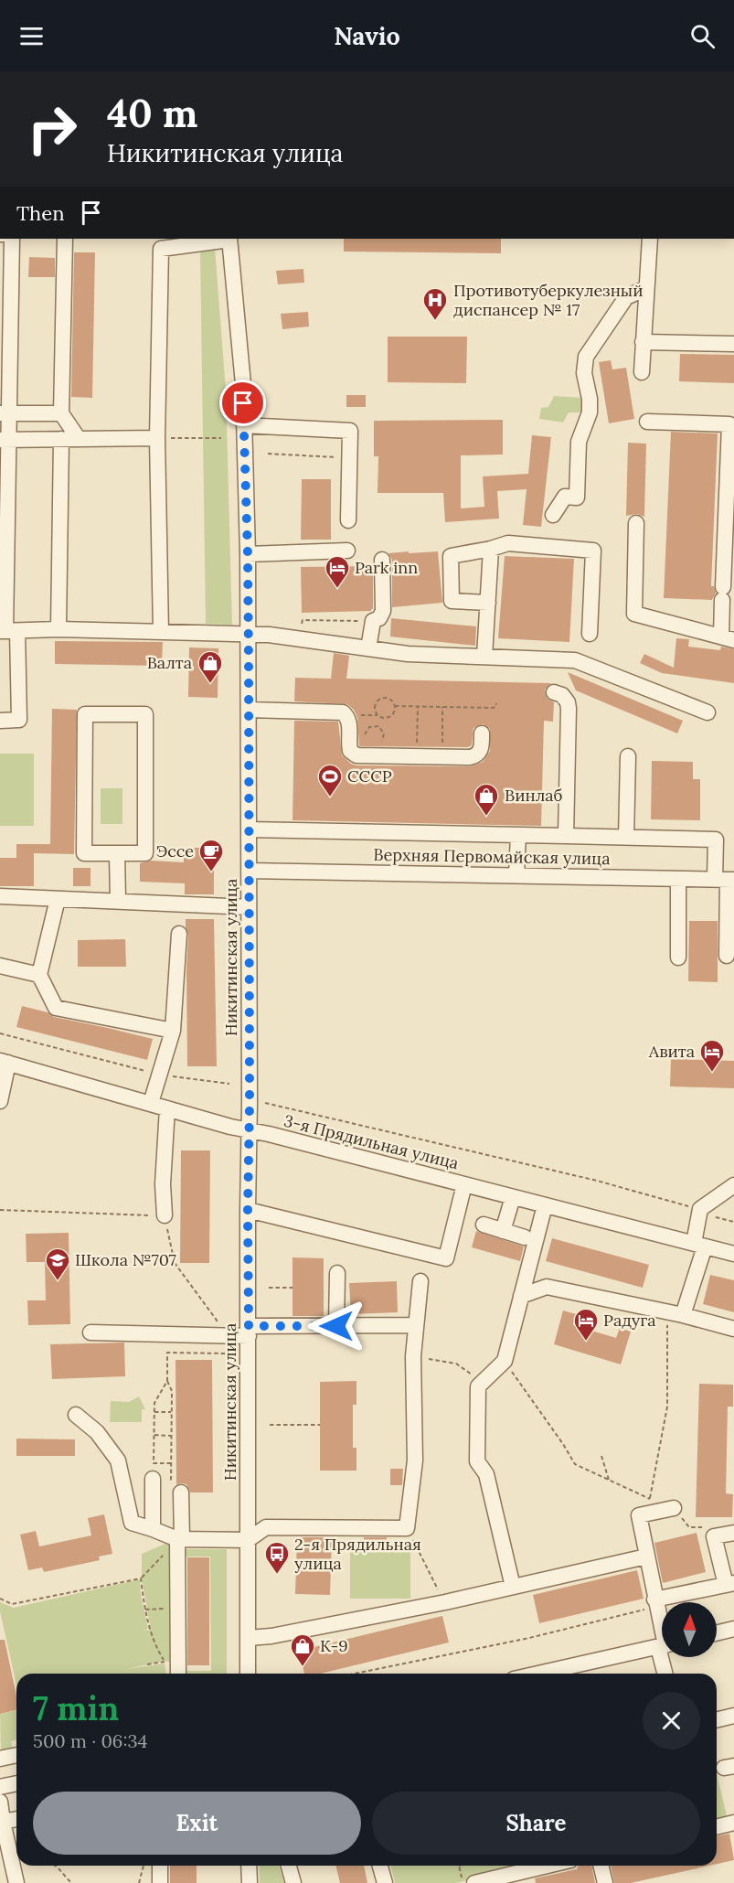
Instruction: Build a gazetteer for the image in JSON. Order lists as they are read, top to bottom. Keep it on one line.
{"streets":{"street":["Верхняя Первомайская улица","Никитинская улица","3-я Прядильная улица"]},"crossings":[["Верхняя Первомайская улица","Никитинская улица"],["Никитинская улица","3-я Прядильная улица"]],"places":{"hospital":["Противотуберкулезный диспансер № 17"],"hotel":["Park inn","Авита","Радуга"],"shop":["Валта","Винлаб","К-9"],"sports":["СССР"],"cafe":["Эссе"],"school or university":["Школа №707"],"bus stop":["2-я Прядильная улица"]},"north":"top","page":{"header":"Navio","turn":["40 m","Никитинская улица"],"then":"Then","heading":["7 min","500 m · 06:34"],"buttons":["Exit","Share"]}}
